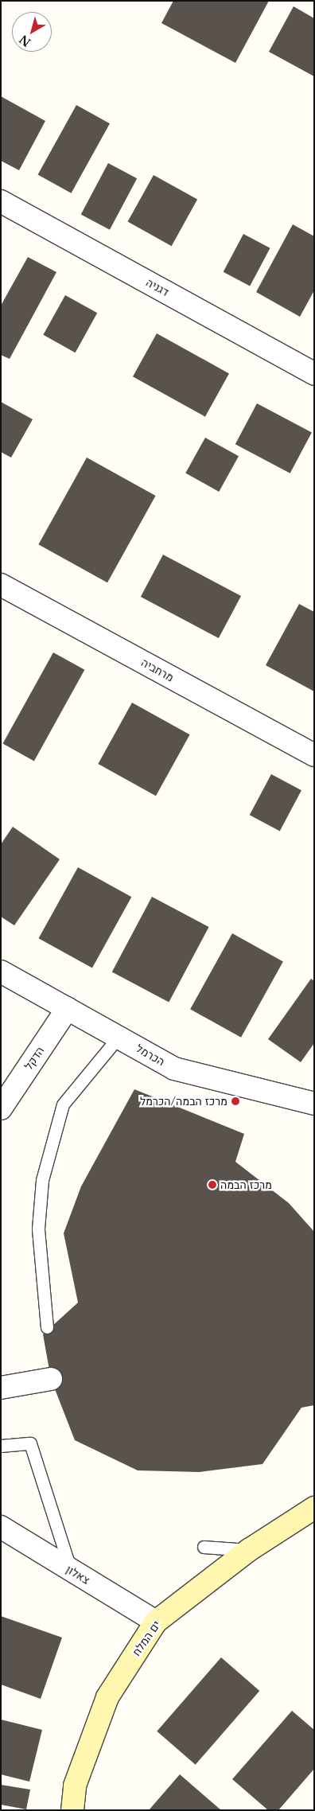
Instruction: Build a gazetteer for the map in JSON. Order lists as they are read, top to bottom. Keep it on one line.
{"streets":{"street":["דגניה","מרחביה","הכרמל","הדקל","צאלון","ים המלח"]},"crossings":[["הכרמל","הדקל"],["צאלון","ים המלח"]],"places":["מרכז הבמה/הכרמל","מרכז הבמה"],"north":"bottom left"}
